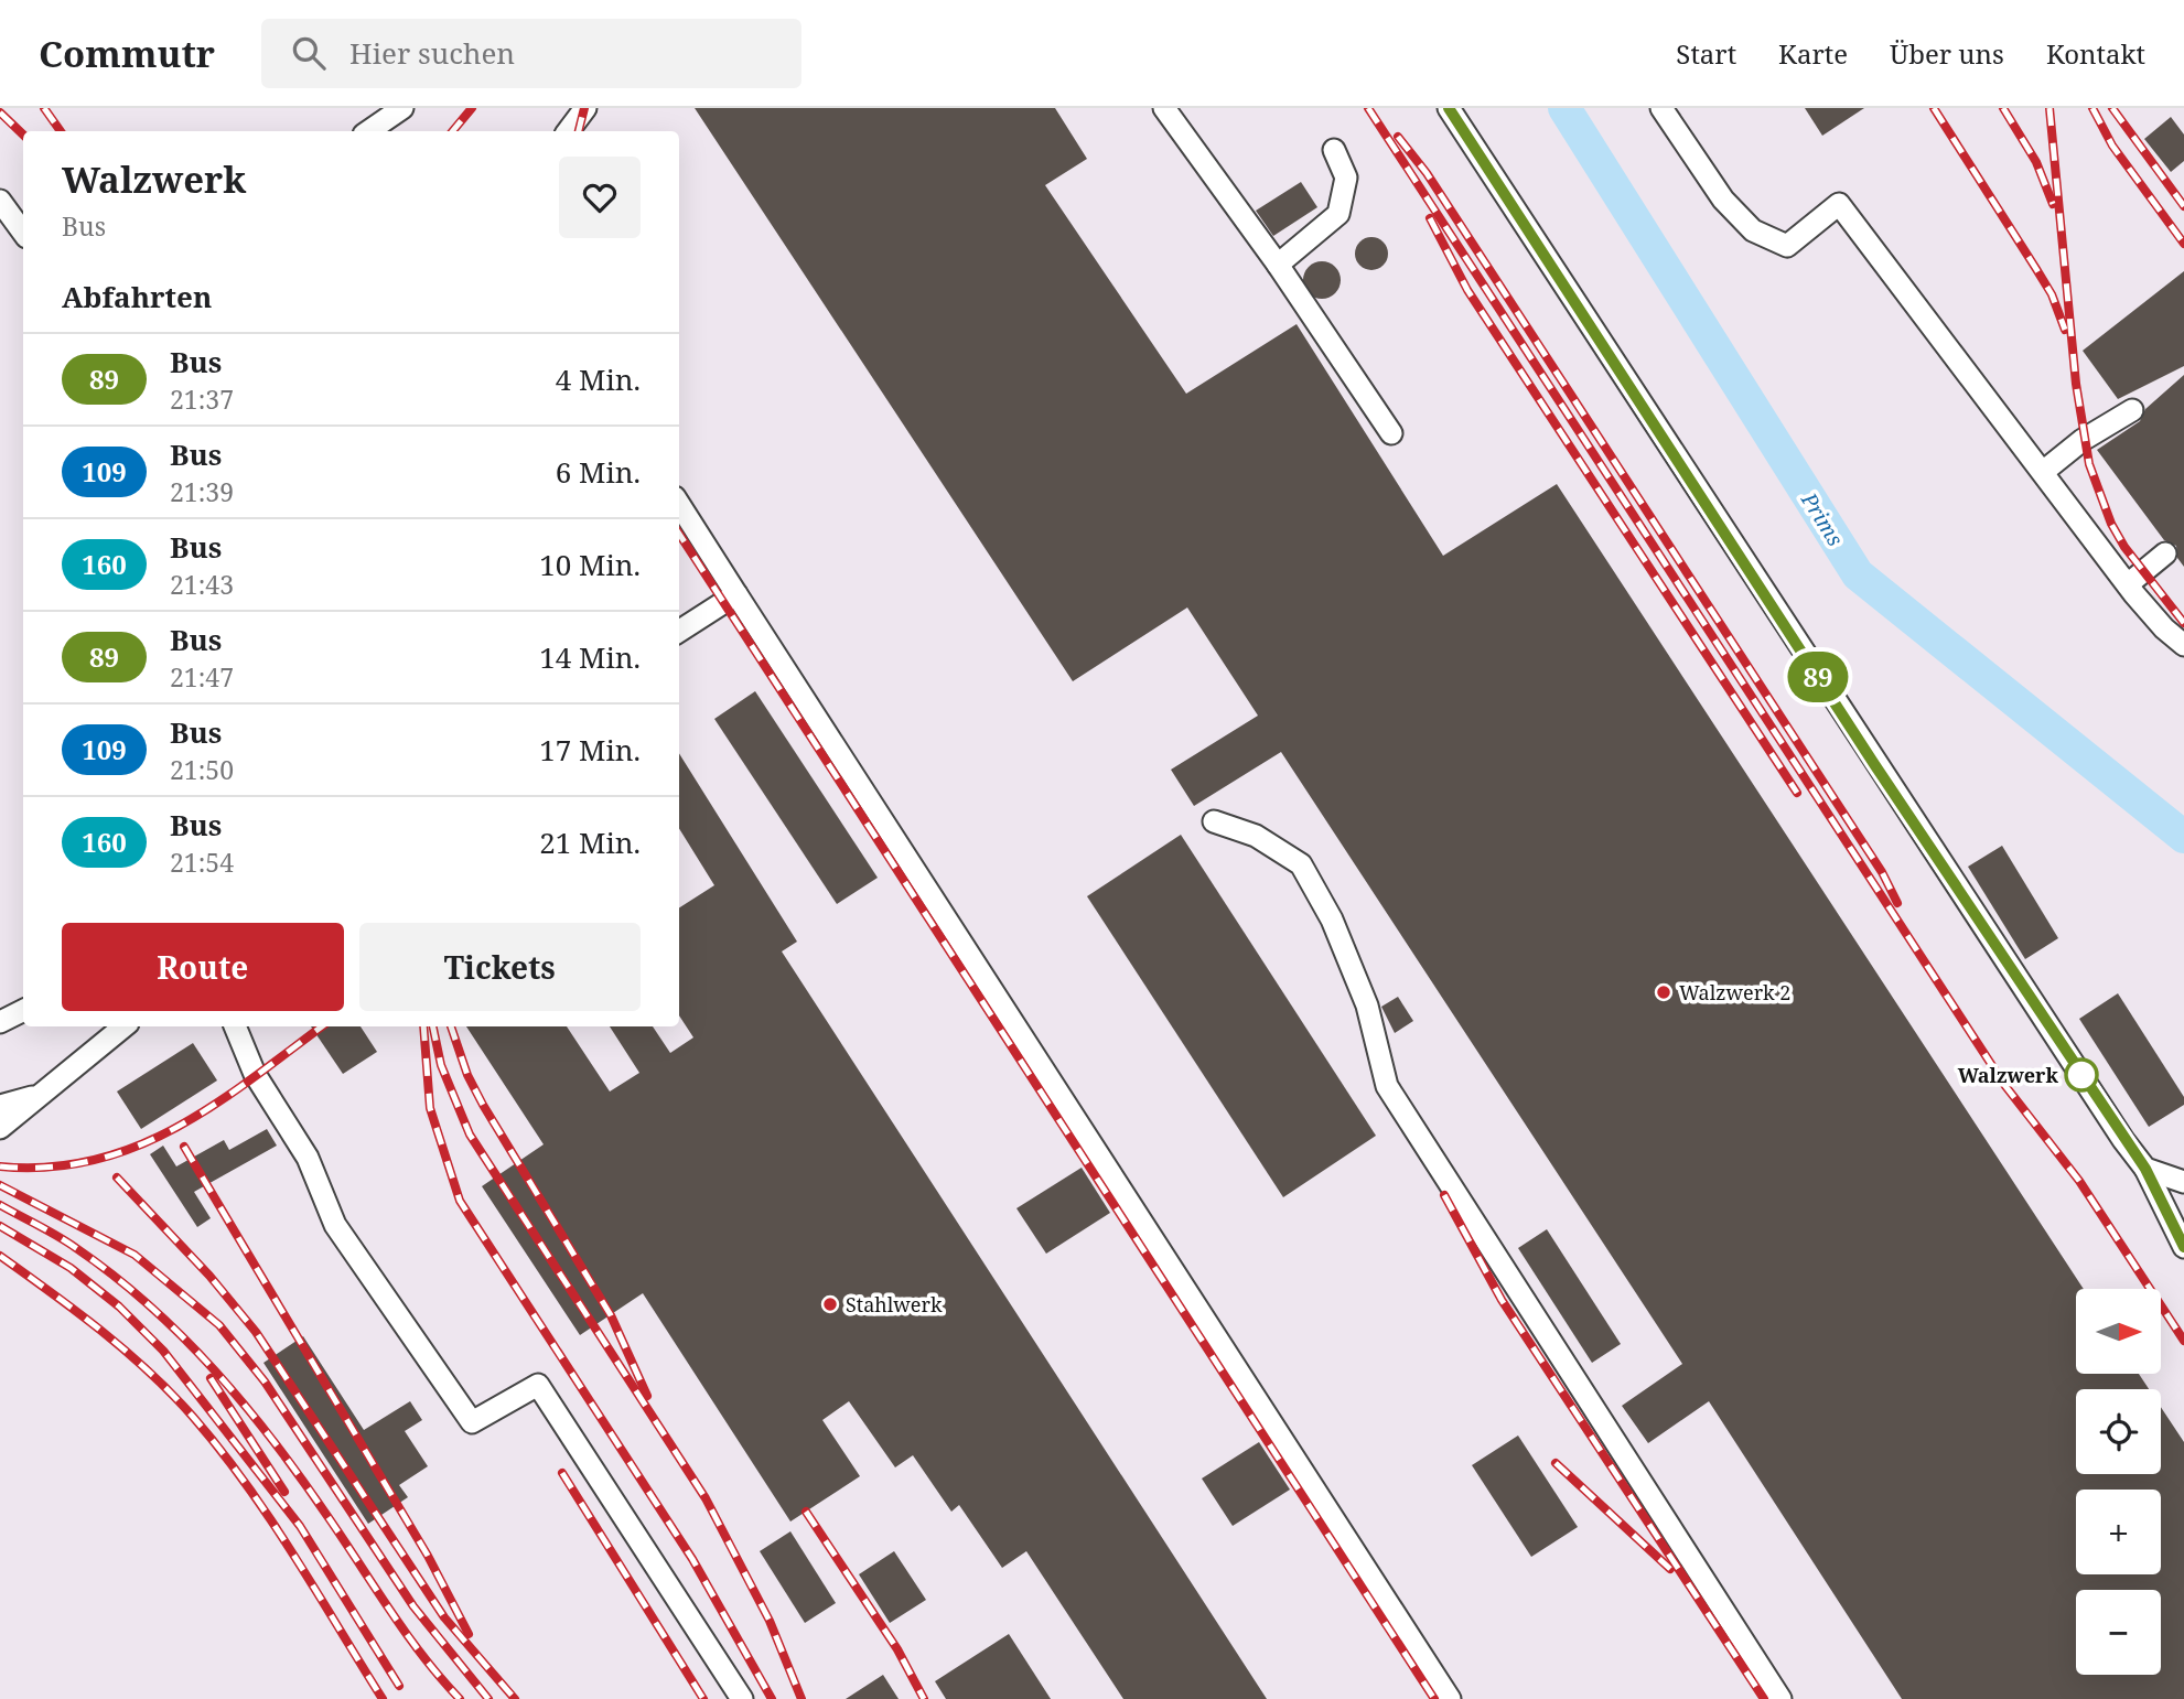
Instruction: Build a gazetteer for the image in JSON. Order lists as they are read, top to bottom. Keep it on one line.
{"water":["Prims"],"places":["Walzwerk 2","Walzwerk","Stahlwerk"],"lines":["bus line 89"],"north":"right","page":{"header":"Commutr","search":"Hier suchen","nav":["Start","Karte","Über uns","Kontakt"],"on_map":"89","heading":[["Walzwerk","Bus"],"Abfahrten"],"list":[{"mark":"89","name":"Bus","note":"21:37","value":"4 Min."},{"mark":"109","name":"Bus","note":"21:39","value":"6 Min."},{"mark":"160","name":"Bus","note":"21:43","value":"10 Min."},{"mark":"89","name":"Bus","note":"21:47","value":"14 Min."},{"mark":"109","name":"Bus","note":"21:50","value":"17 Min."},{"mark":"160","name":"Bus","note":"21:54","value":"21 Min."}],"buttons":["Route","Tickets"],"map_buttons":["+","−"]}}
